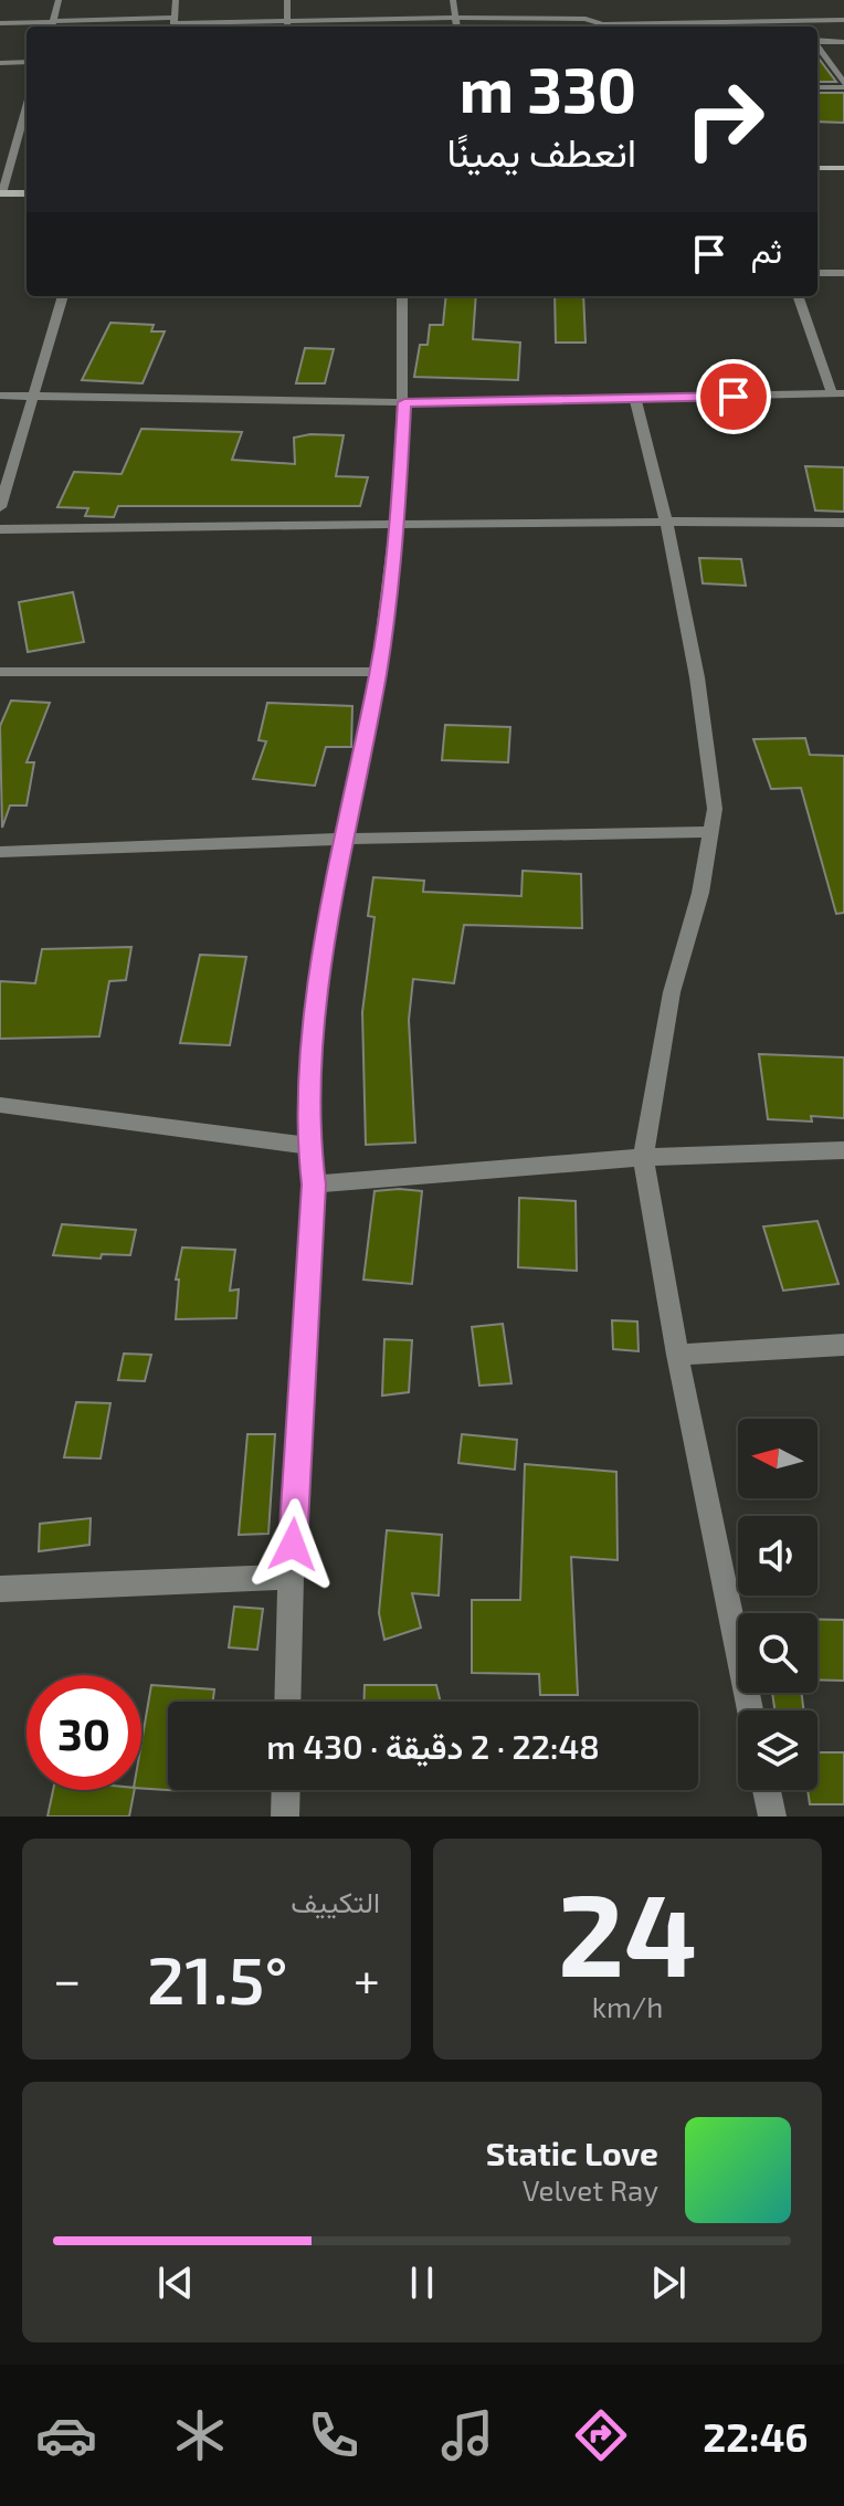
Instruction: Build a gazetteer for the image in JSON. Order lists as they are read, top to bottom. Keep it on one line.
{"north":"left","page":{"turn":["330 m","انعطف يمينًا"],"then":"ثم","limit":"30","trip":"22:48 · 2 دقيقة · 430 m","tile":[["24","km/h"],"التكييف"],"heat":["−","21.5°","+"],"song":["Static Love","Velvet Ray"],"tabs":"22:46"}}
